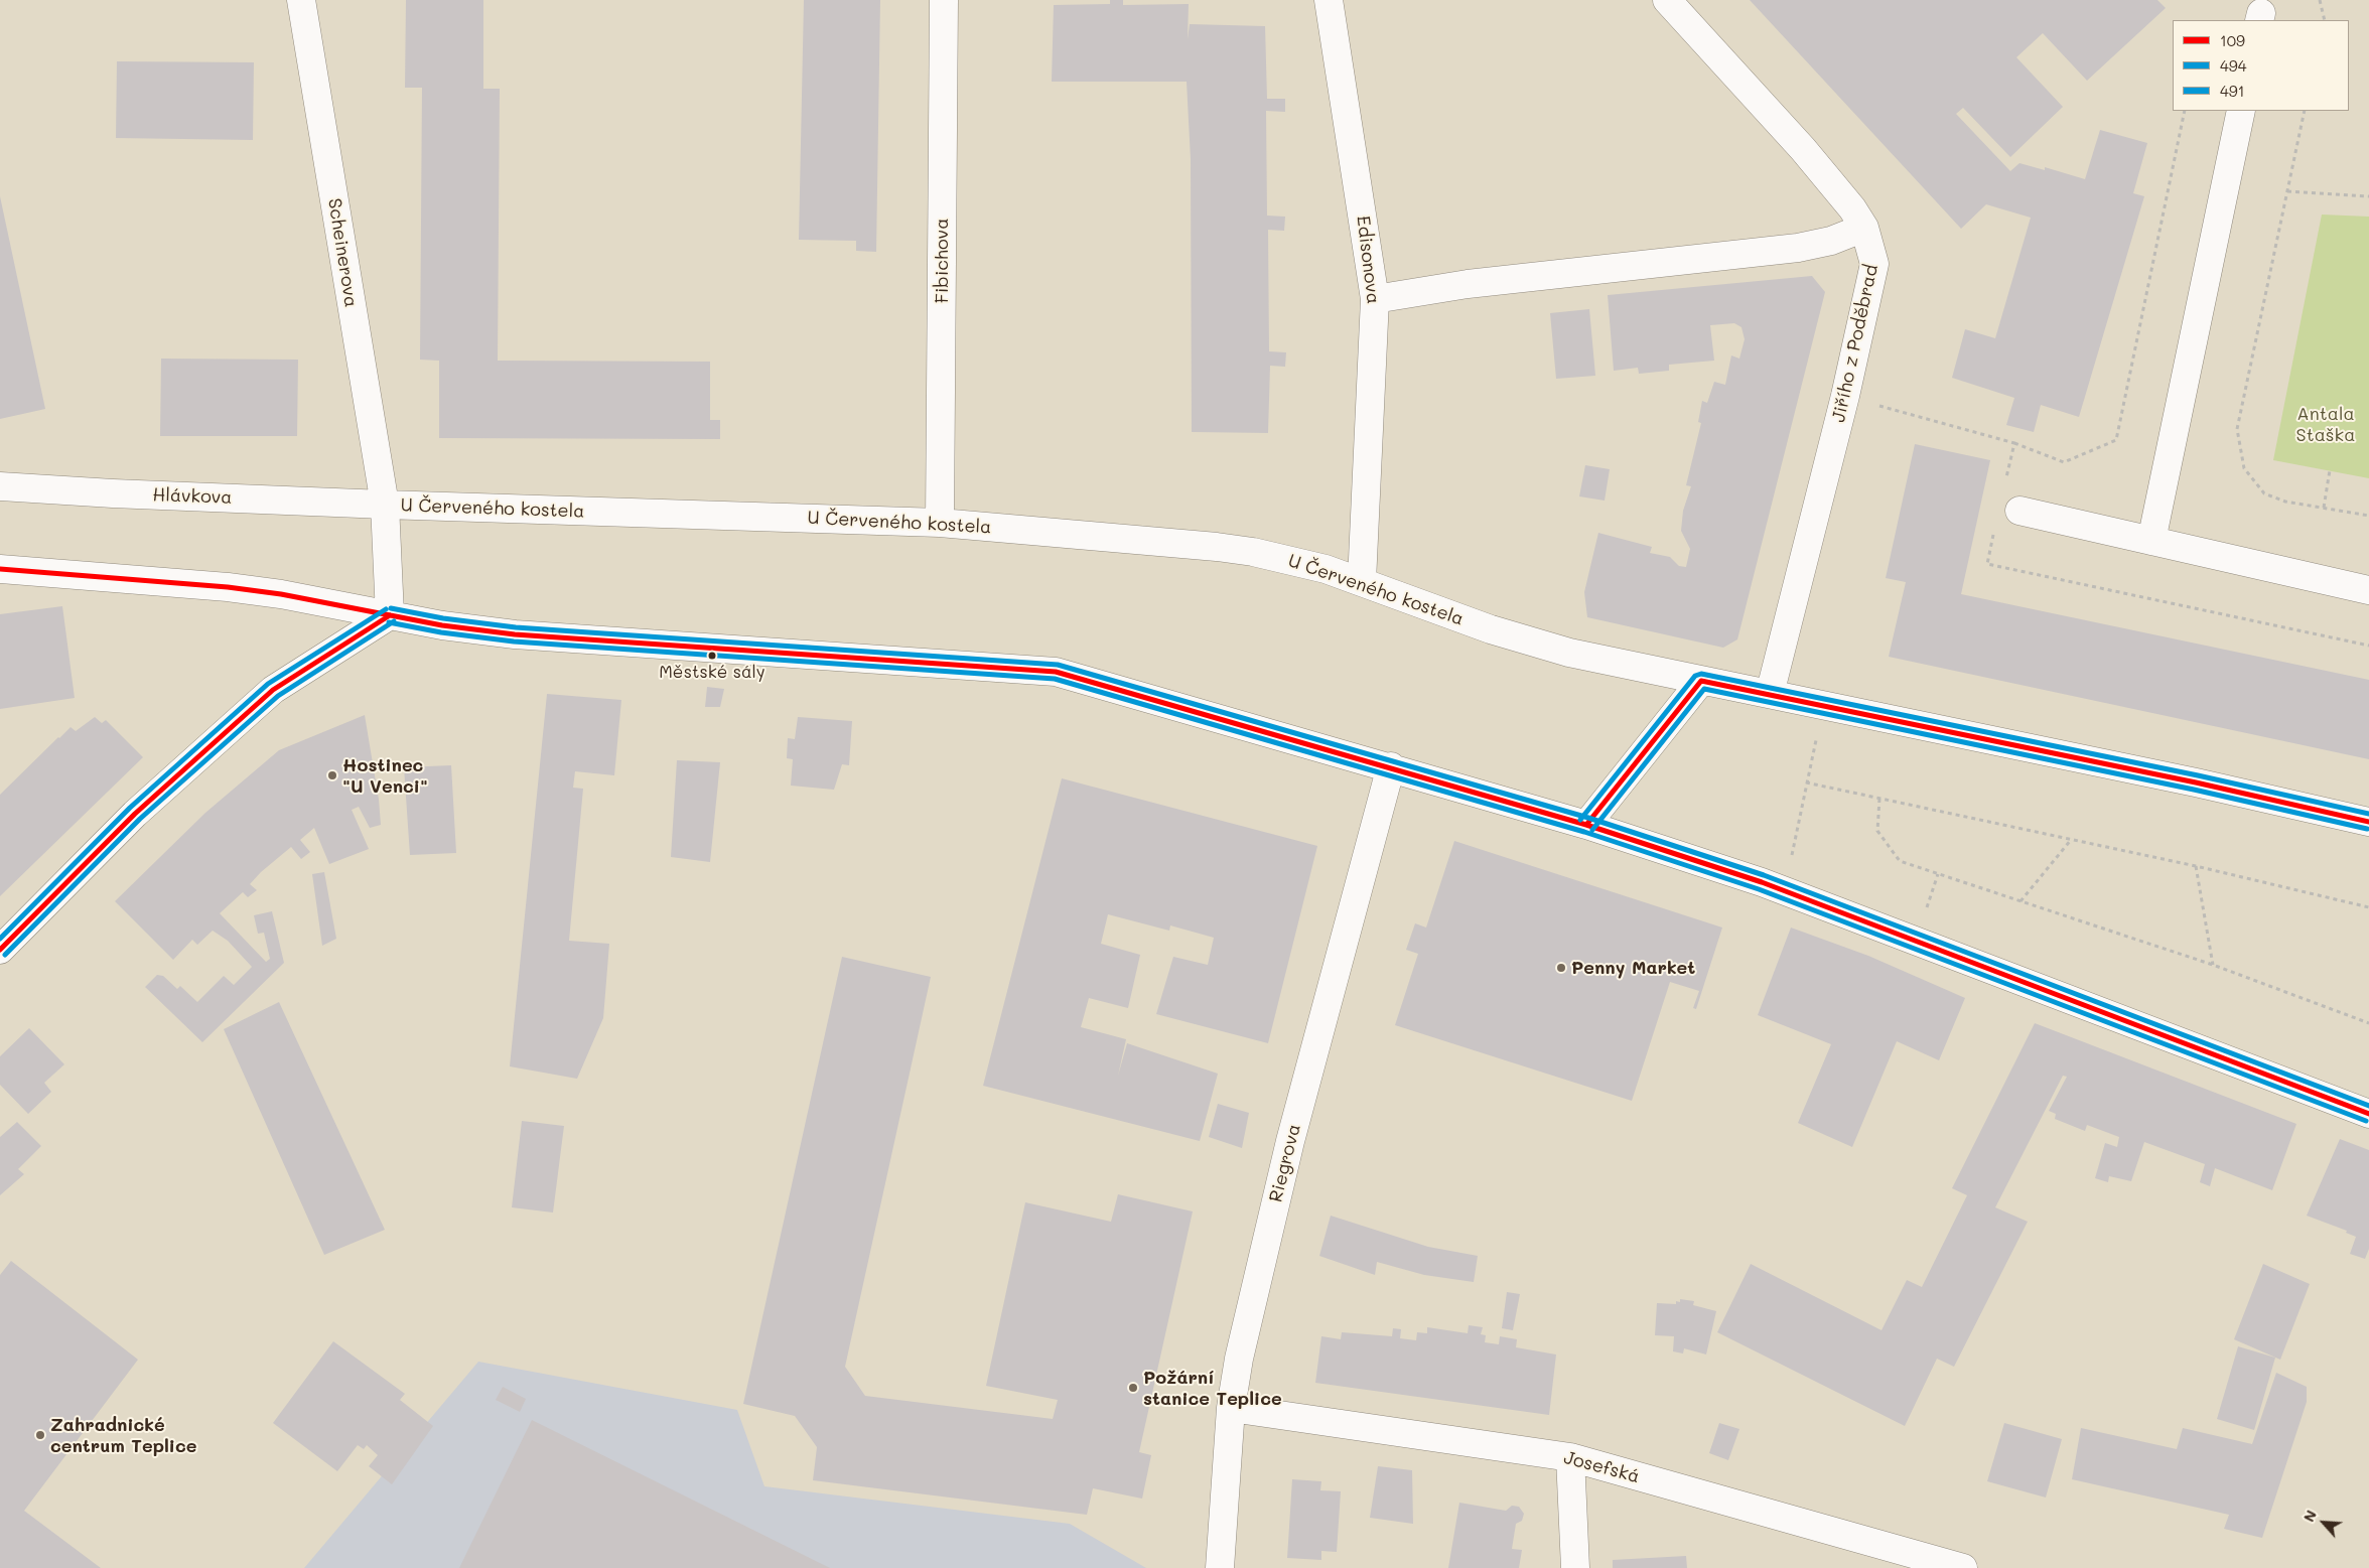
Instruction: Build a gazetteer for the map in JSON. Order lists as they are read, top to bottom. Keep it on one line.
{"streets":{"street":["Scheinerova","Edisonova","Fibichova","Jiřího z Poděbrad","Hlávkova","U Červeného kostela","Riegrova","Josefská"]},"crossings":[["Scheinerova","Hlávkova"],["Scheinerova","U Červeného kostela"],["Edisonova","U Červeného kostela"],["Fibichova","U Červeného kostela"],["Jiřího z Poděbrad","U Červeného kostela"],["Hlávkova","U Červeného kostela"],["Riegrova","Josefská"]],"parks":["Antala Staška"],"places":["Městské sály","Hostinec \"U Venci\"","Penny Market","Požární stanice Teplice","Zahradnické centrum Teplice"],"lines":["transit line 109","transit line 491","transit line 494"],"legend":["109","494","491"],"north":"top left"}
